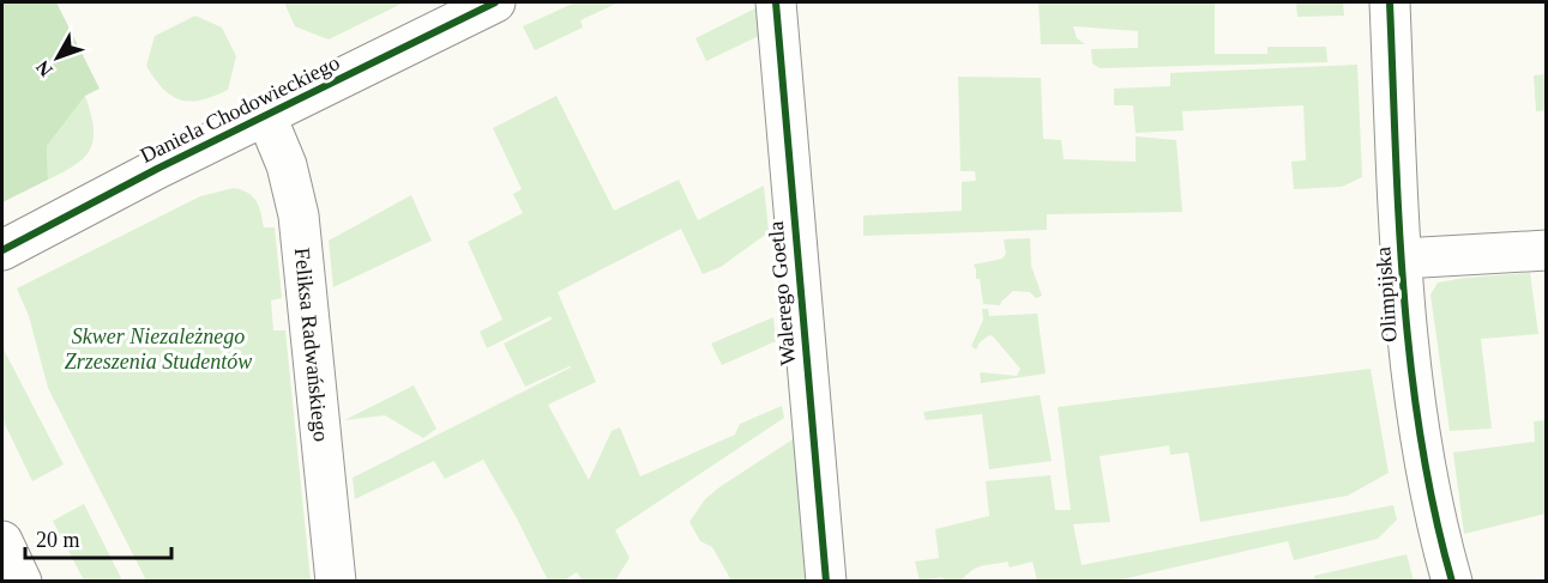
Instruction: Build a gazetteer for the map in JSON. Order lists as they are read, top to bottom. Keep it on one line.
{"streets":{"street":["Daniela Chodowieckiego","Walerego Goetla","Olimpijska","Feliksa Radwańskiego"]},"crossings":[["Daniela Chodowieckiego","Feliksa Radwańskiego"]],"parks":["Skwer Niezależnego Zrzeszenia Studentów"],"scale_bar":"20 m","north":"bottom left"}
